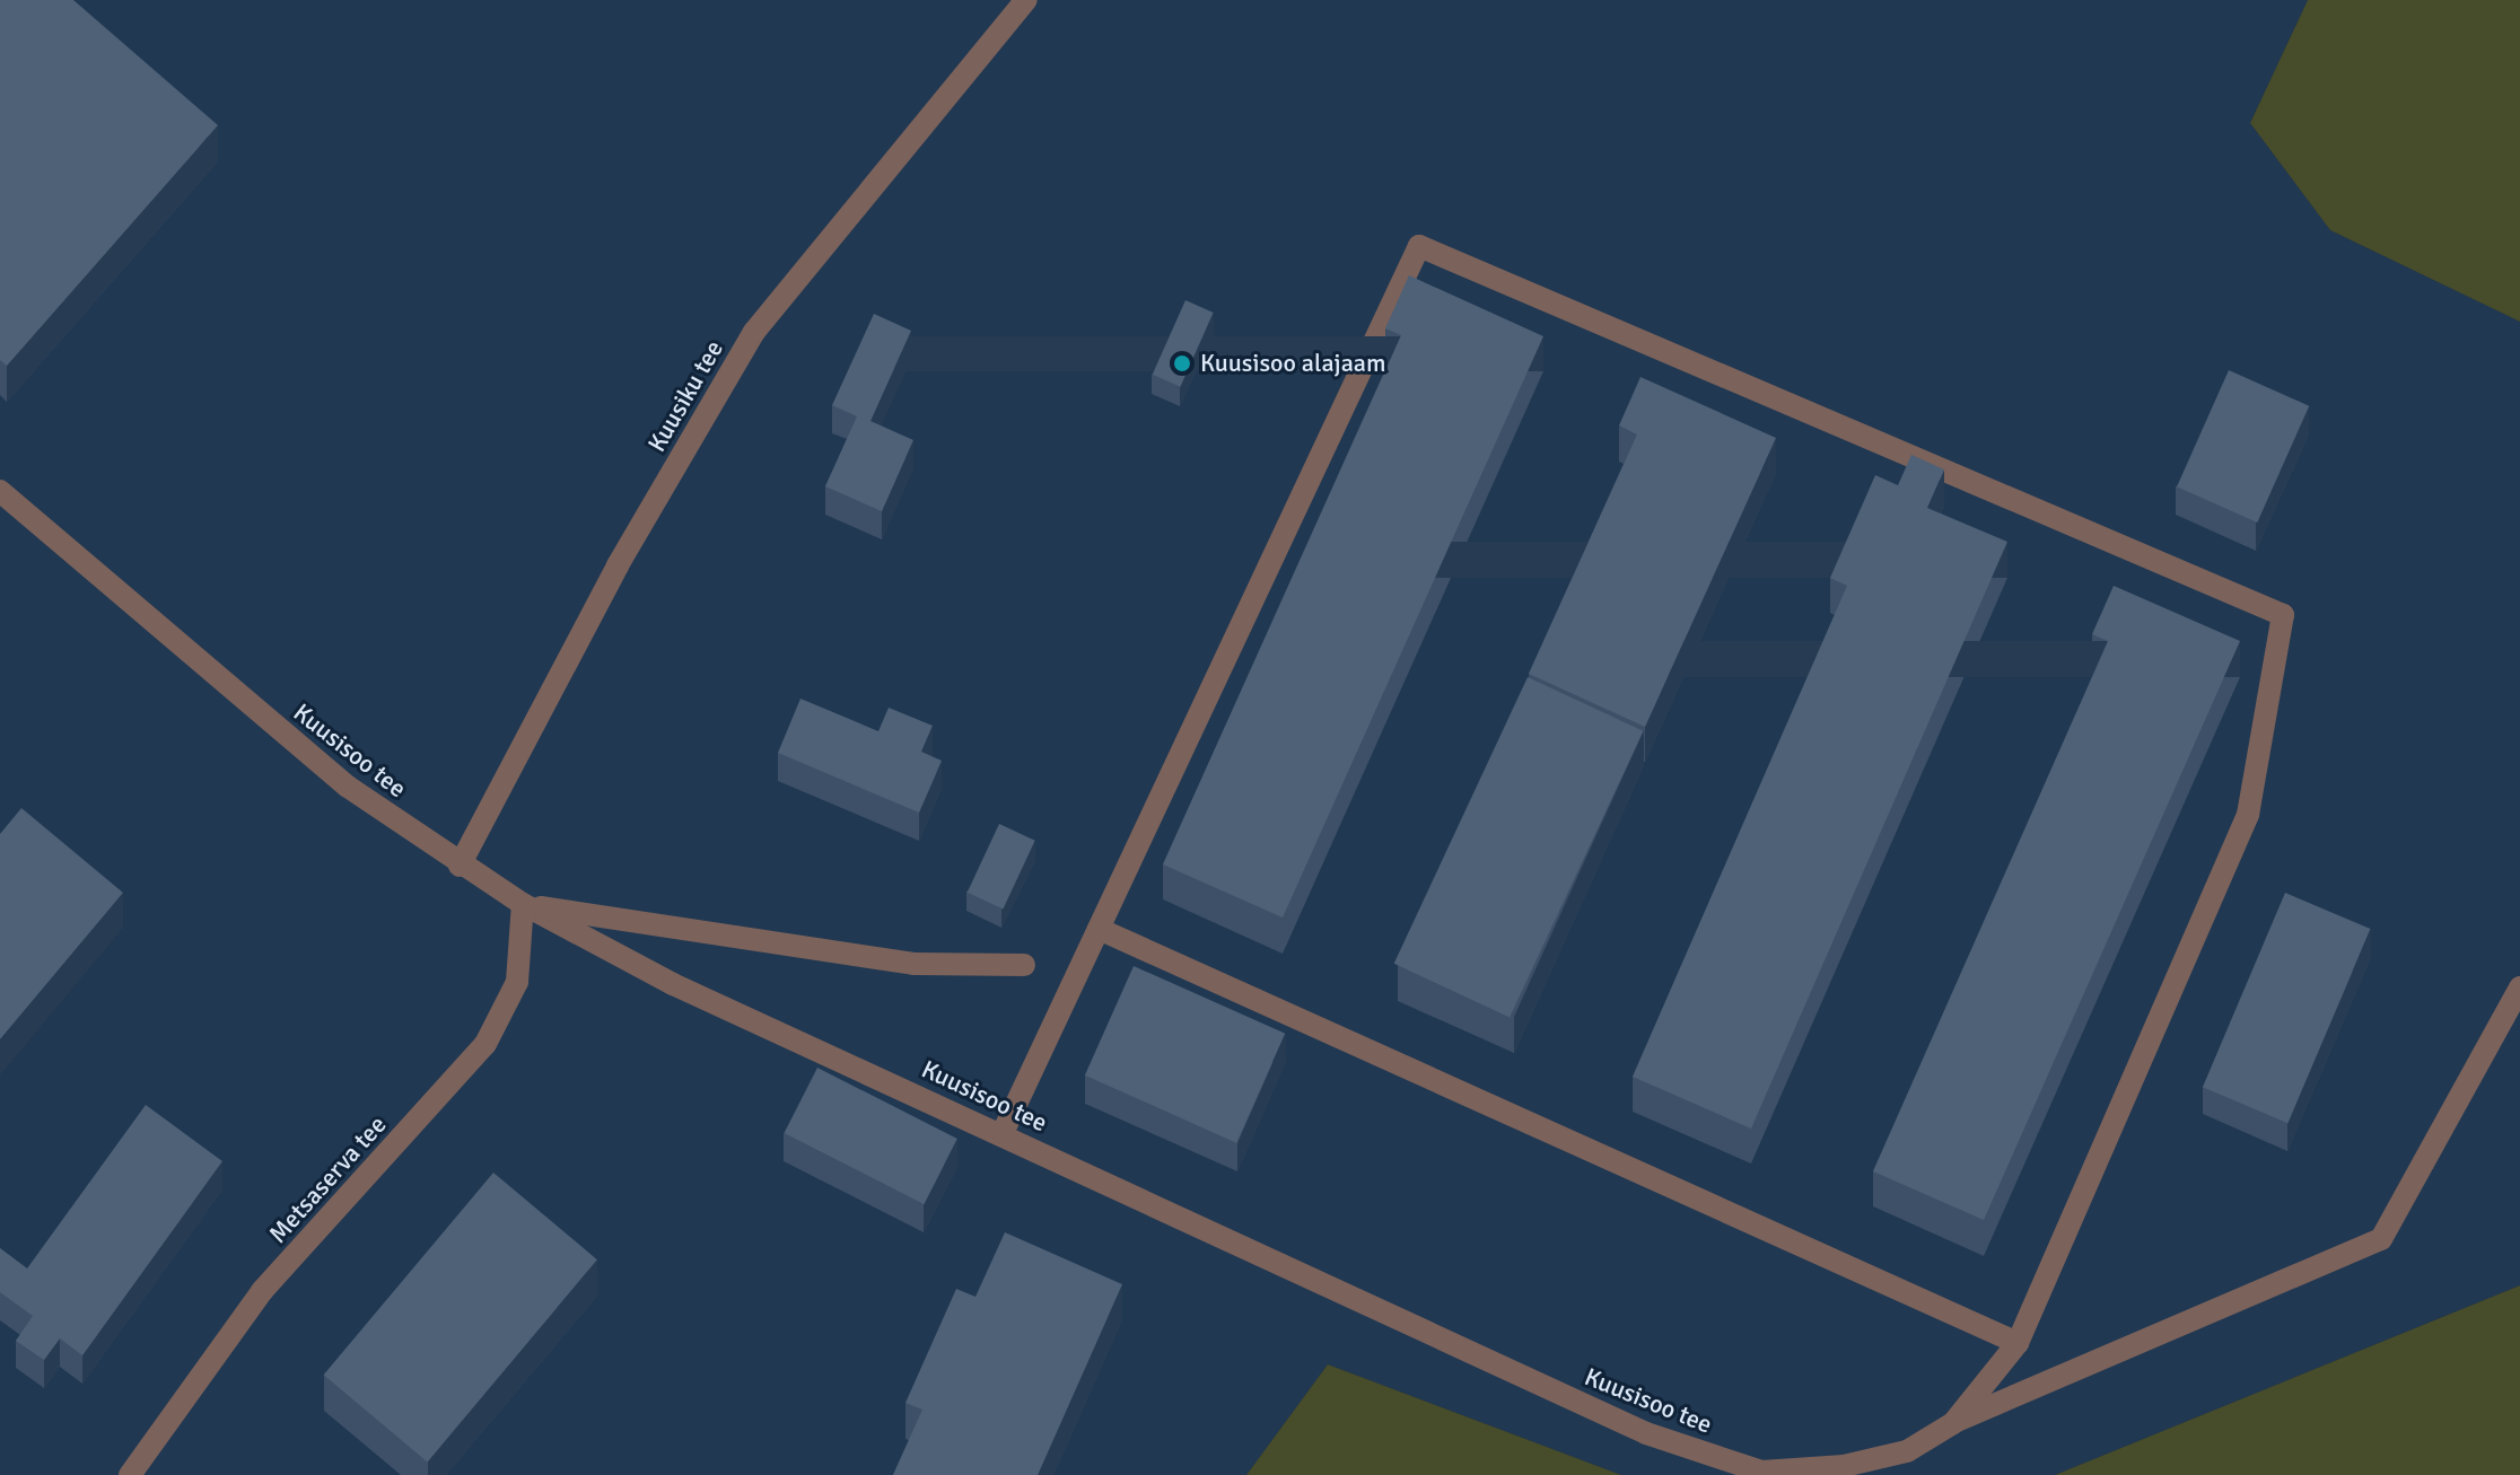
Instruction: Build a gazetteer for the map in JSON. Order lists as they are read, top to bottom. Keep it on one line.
{"streets":{"street":["Kuusiku tee","Kuusisoo tee","Metsaserva tee"]},"crossings":[["Kuusiku tee","Kuusisoo tee"],["Kuusisoo tee","Metsaserva tee"]],"places":["Kuusisoo alajaam"]}
